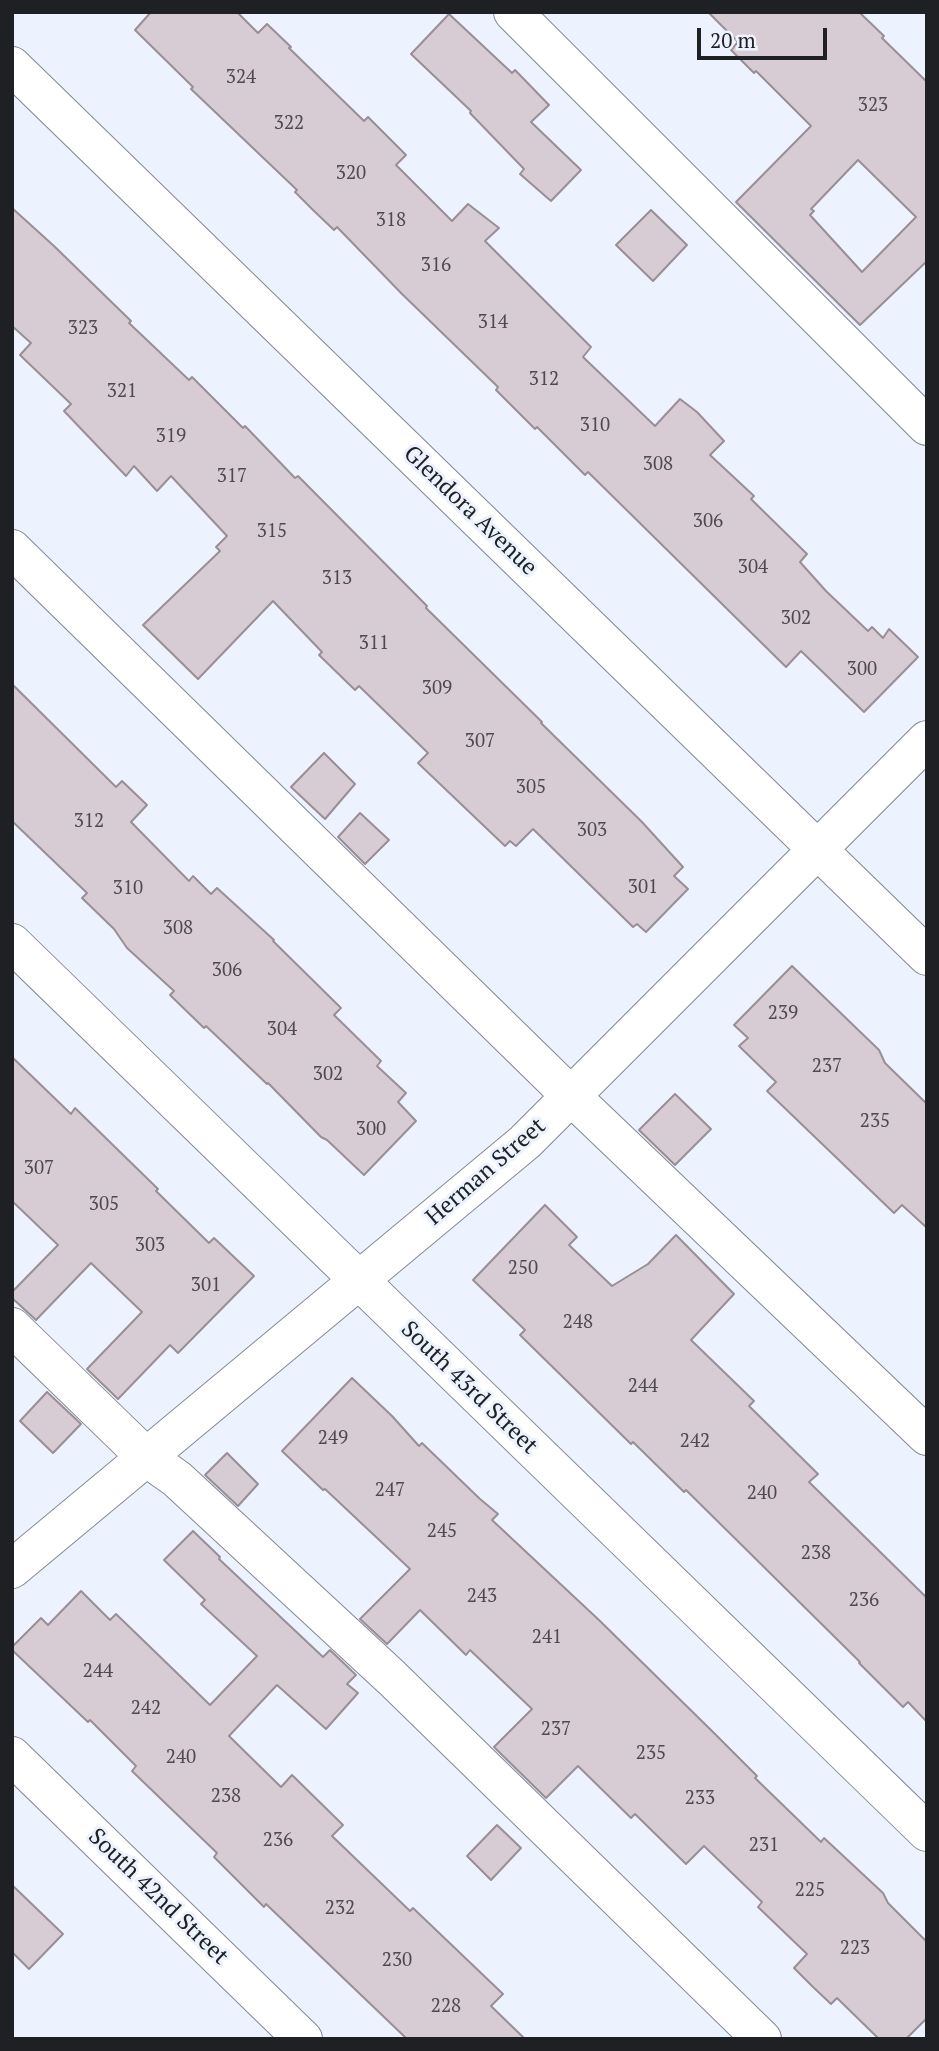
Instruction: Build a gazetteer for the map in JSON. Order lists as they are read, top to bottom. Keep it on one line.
{"streets":{"street":["Glendora Avenue","Herman Street","South 43rd Street","South 42nd Street"]},"crossings":[["Glendora Avenue","Herman Street"],["Herman Street","South 43rd Street"]],"house_numbers":["324","323","322","320","318","316","314","323","312","321","310","319","308","317","306","315","304","313","302","311","300","309","307","305","312","303","301","310","308","306","239","304","237","302","235","300","307","305","303","250","301","248","244","249","242","247","240","245","238","243","236","241","244","242","237","235","240","238","233","236","231","225","232","223","230","228"],"scale_bar":"20 m"}
